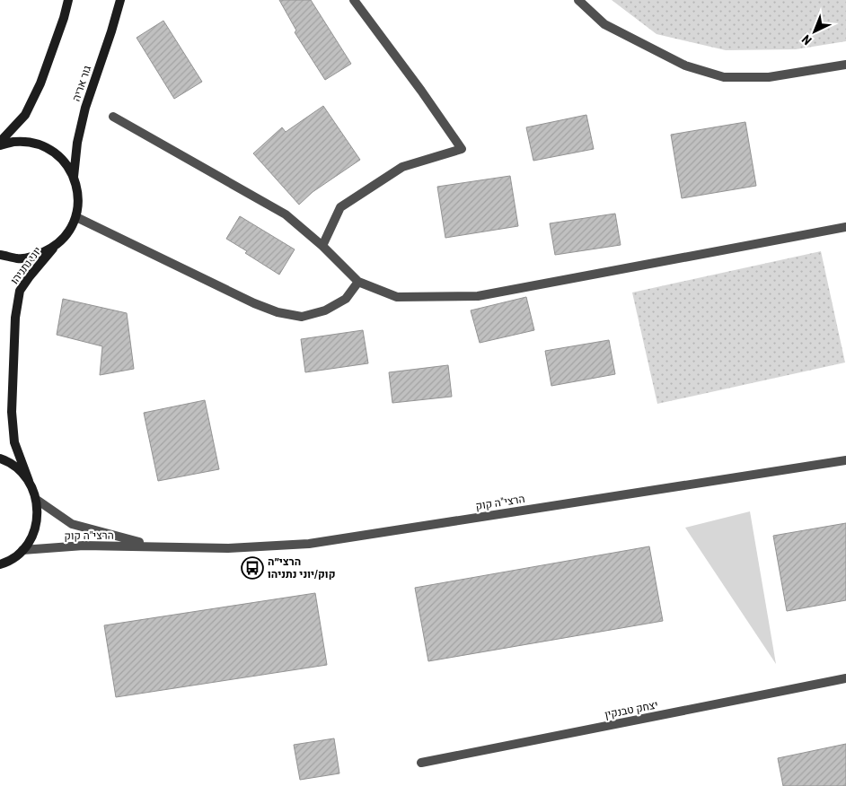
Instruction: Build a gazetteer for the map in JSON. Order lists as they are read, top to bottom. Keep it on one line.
{"streets":{"main road":["גור אריה","יוני נתניהו"],"street":["הרצי\"ה קוק","יצחק טבנקין"]},"crossings":[["יוני נתניהו","הרצי\"ה קוק"]],"places":{"bus stop":["הרצי״ה קוק/יוני נתניהו"]},"north":"bottom left"}
